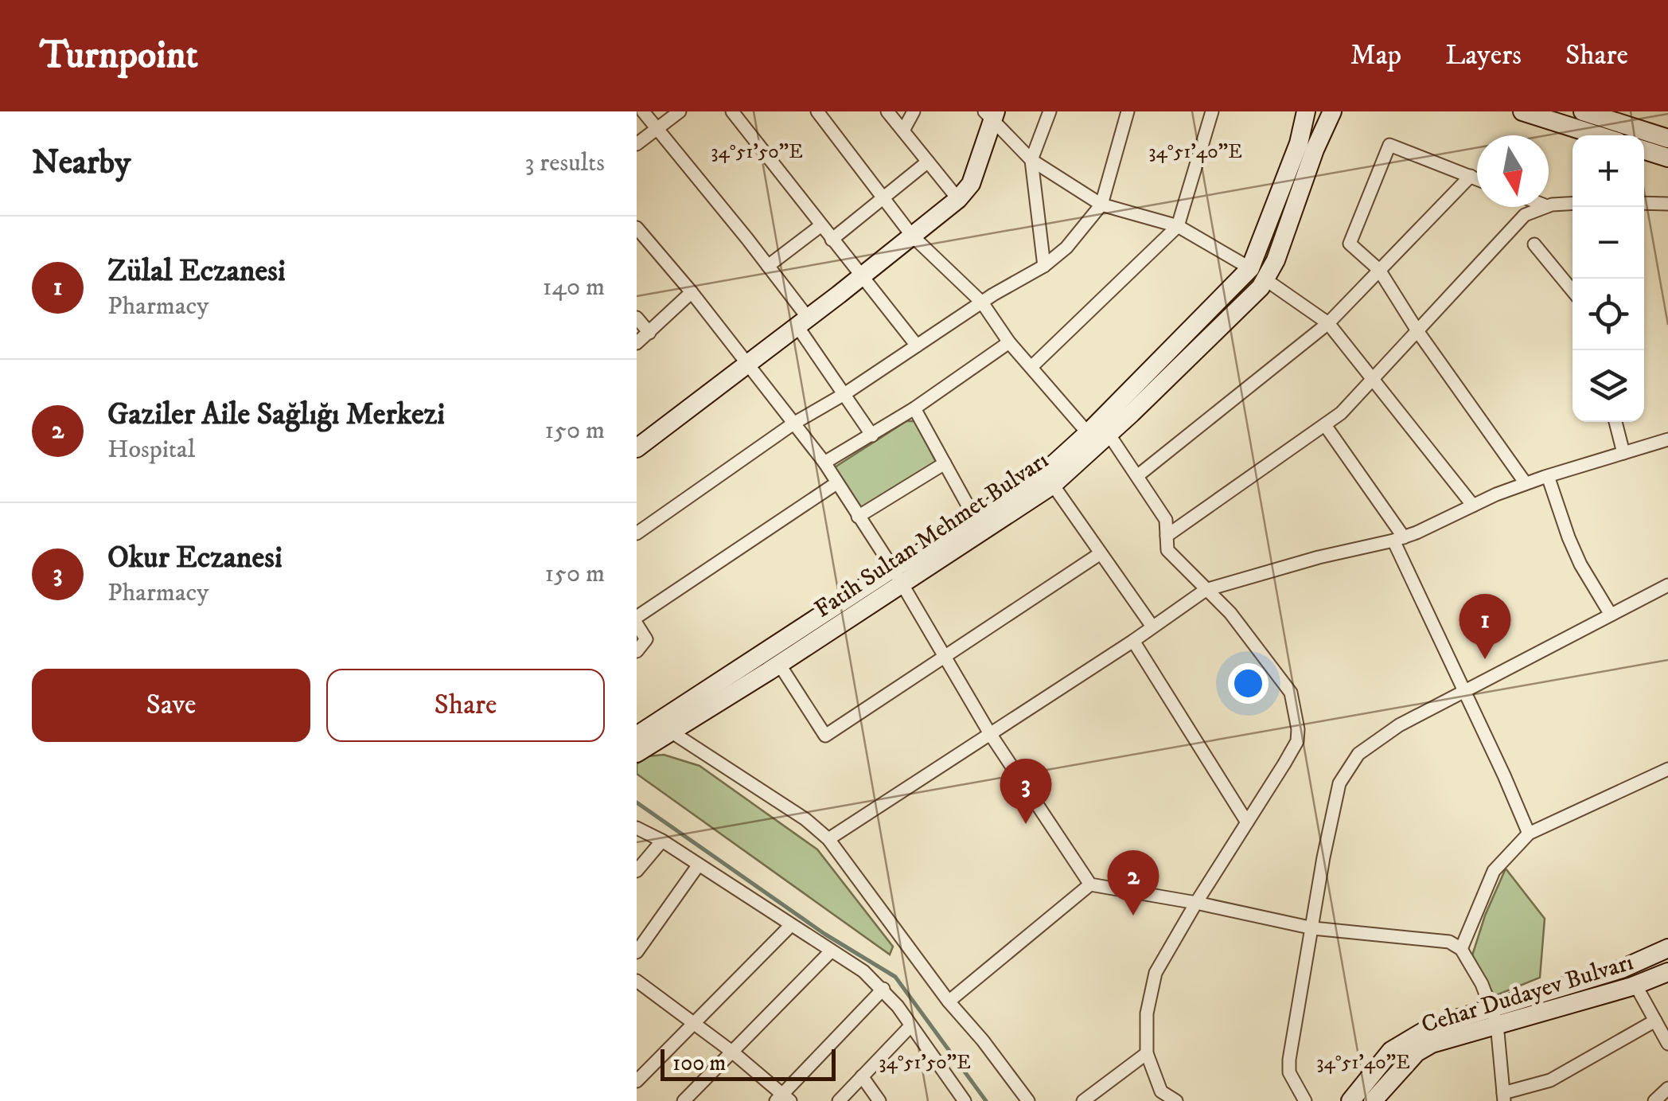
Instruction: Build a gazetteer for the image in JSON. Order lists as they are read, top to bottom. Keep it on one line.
{"streets":{"street":["Fatih Sultan Mehmet Bulvarı","Cehar Dudayev Bulvarı"]},"scale_bar":"100 m","north":"bottom","page":{"header":"Turnpoint","nav":["Map","Layers","Share"],"heading":["Nearby","3 results"],"map_buttons":["+","−"],"list":[{"mark":"1","name":"Zülal Eczanesi","note":"Pharmacy","value":"140 m"},{"mark":"2","name":"Gaziler Aile Sağlığı Merkezi","note":"Hospital","value":"150 m"},{"mark":"3","name":"Okur Eczanesi","note":"Pharmacy","value":"150 m"}],"pins":["1","3","2"],"buttons":["Save","Share"],"scale":"100 m"},"coordinates":["34°51'50\"E","34°51'40\"E"]}
